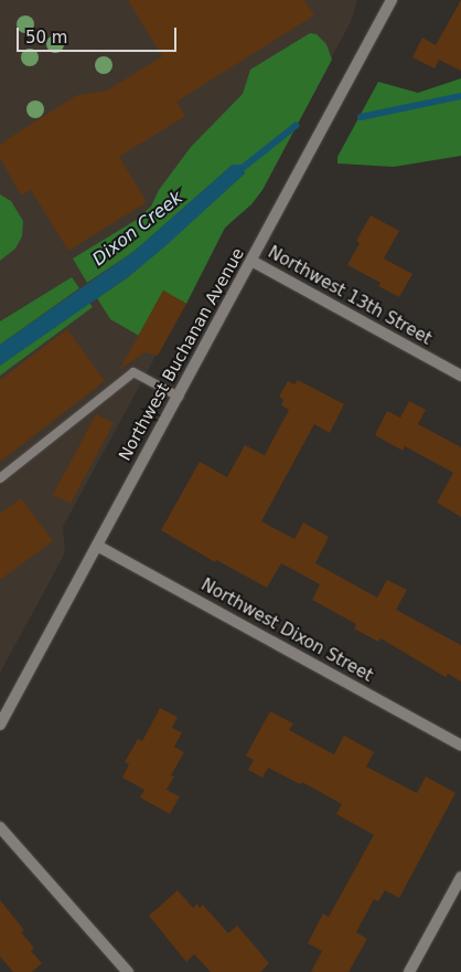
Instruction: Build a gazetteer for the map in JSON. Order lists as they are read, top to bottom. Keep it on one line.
{"streets":{"street":["Northwest 13th Street","Northwest Buchanan Avenue","Northwest Dixon Street"]},"crossings":[["Northwest 13th Street","Northwest Buchanan Avenue"],["Northwest Buchanan Avenue","Northwest Dixon Street"]],"water":["Dixon Creek"],"scale_bar":"50 m"}
